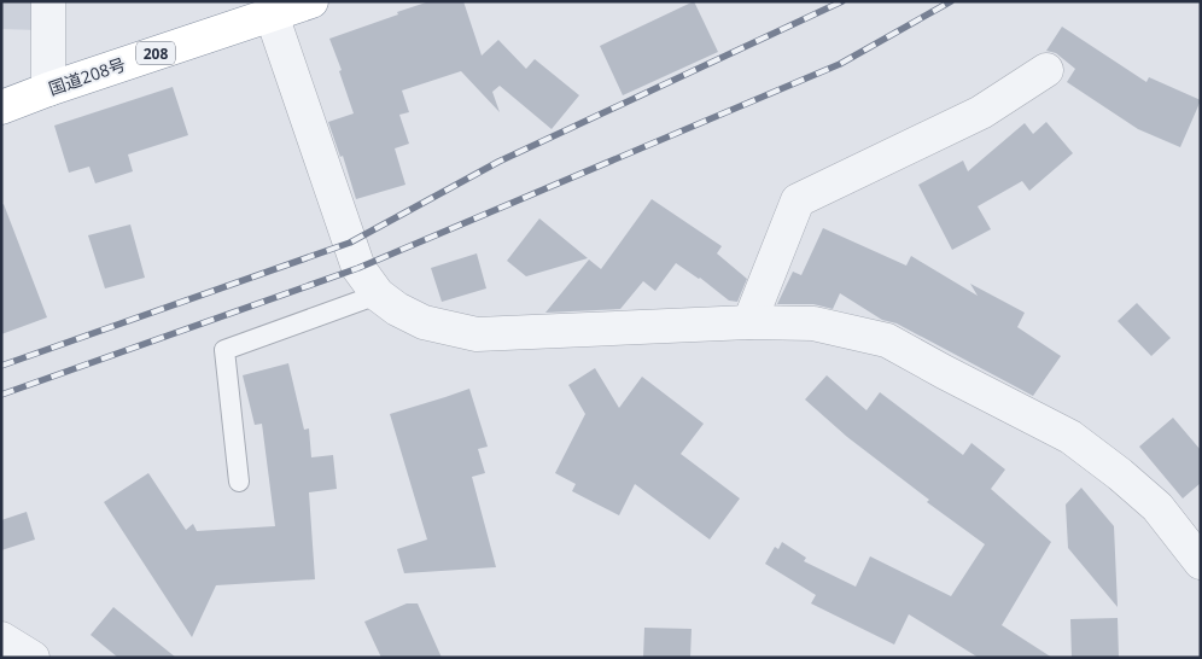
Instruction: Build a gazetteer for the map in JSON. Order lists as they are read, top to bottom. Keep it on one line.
{"streets":{"highway":["208","国道208号"]}}
